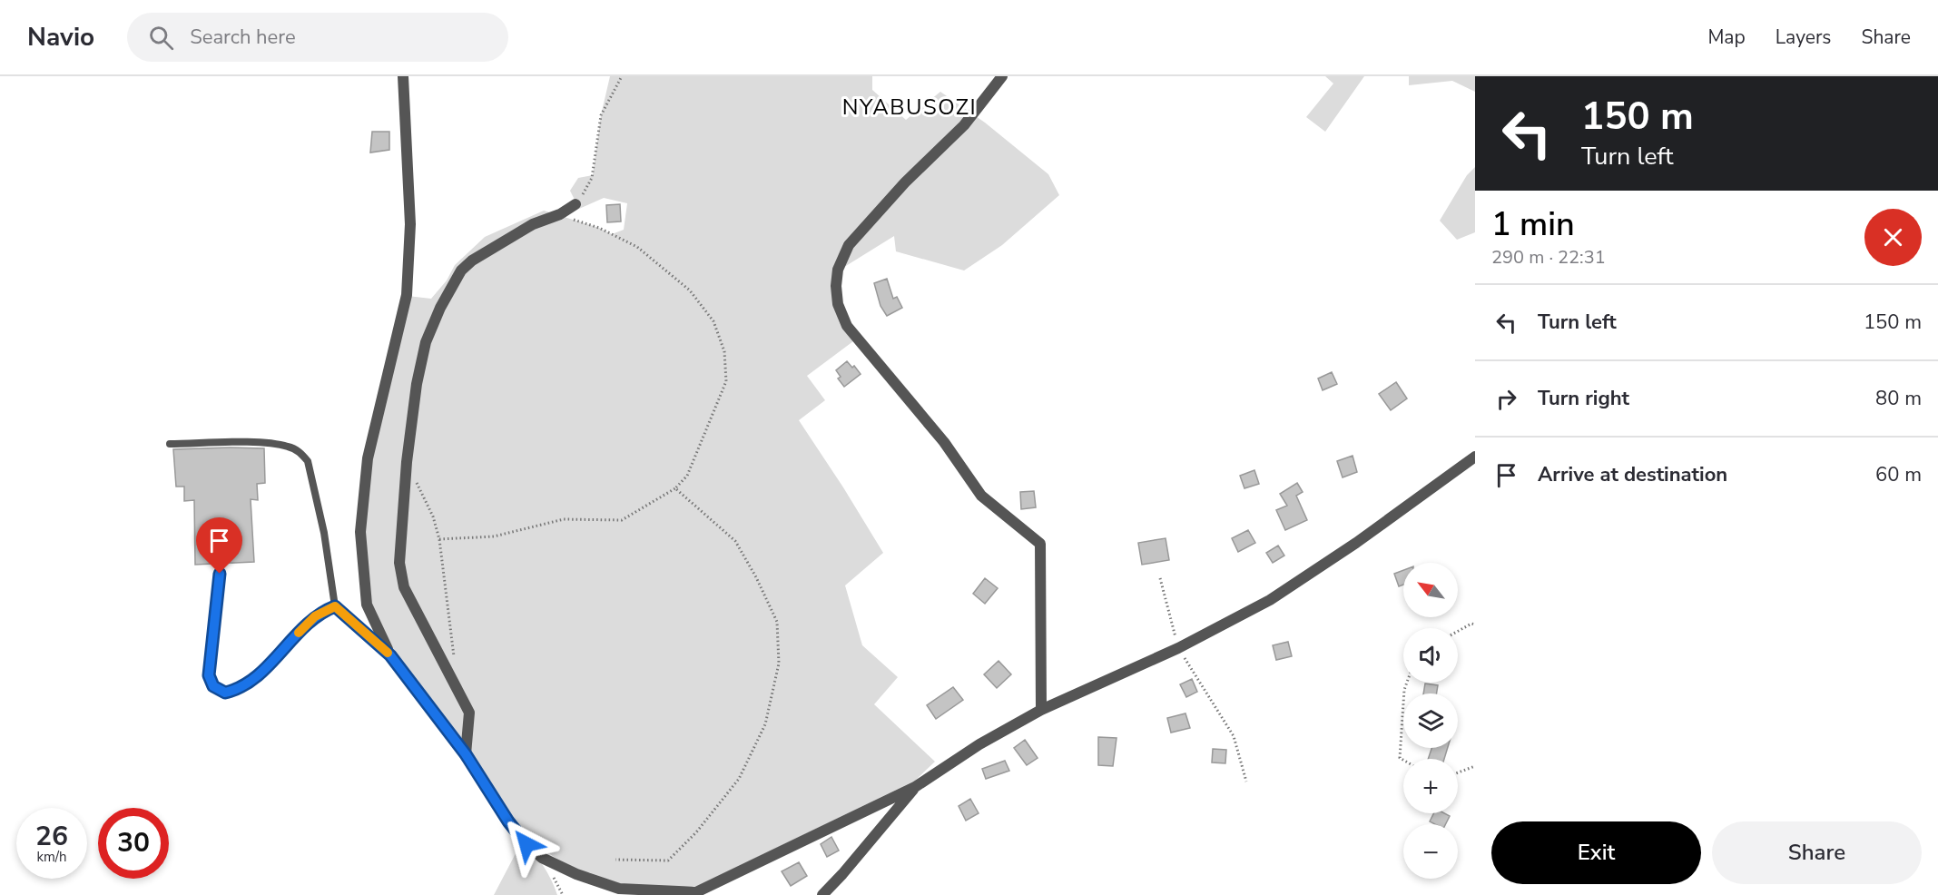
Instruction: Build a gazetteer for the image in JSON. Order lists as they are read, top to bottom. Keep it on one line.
{"districts":["NYABUSOZI"],"north":"top left","page":{"header":"Navio","search":"Search here","nav":["Map","Layers","Share"],"turn":["150 m","Turn left"],"heading":["1 min","290 m · 22:31"],"list":[{"name":"Turn left","value":"150 m"},{"name":"Turn right","value":"80 m"},{"name":"Arrive at destination","value":"60 m"}],"map_buttons":["+","−"],"speed":"26 km/h","limit":"30","buttons":["Exit","Share"]}}
